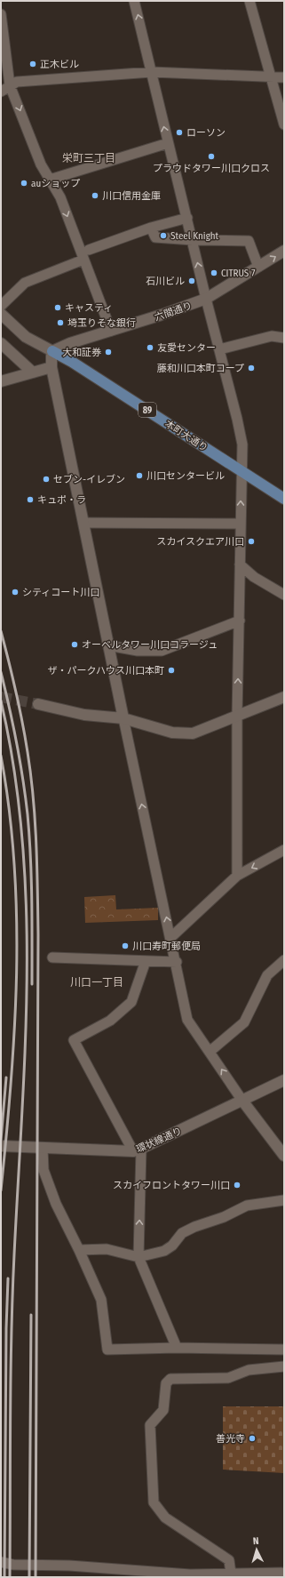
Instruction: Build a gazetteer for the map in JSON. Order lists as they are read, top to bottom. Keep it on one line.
{"streets":{"main road":["89","本町大通り"],"street":["六間通り","環状線通り"]},"crossings":[["六間通り","本町大通り"]],"districts":["栄町三丁目","川口一丁目"],"places":["正木ビル","ローソン","プラウドタワー川口クロス","auショップ","川口信用金庫","Steel Knight","CITRUS 7","石川ビル","キャスティ","埼玉りそな銀行","友愛センター","大和証券","藤和川口本町コープ","川口センタービル","セブン-イレブン","キュポ・ラ","スカイスクエア川口","シティコート川口","オーベルタワー川口コラージュ","ザ・パークハウス川口本町","川口寿町郵便局","スカイフロントタワー川口","善光寺"],"north":"top"}
